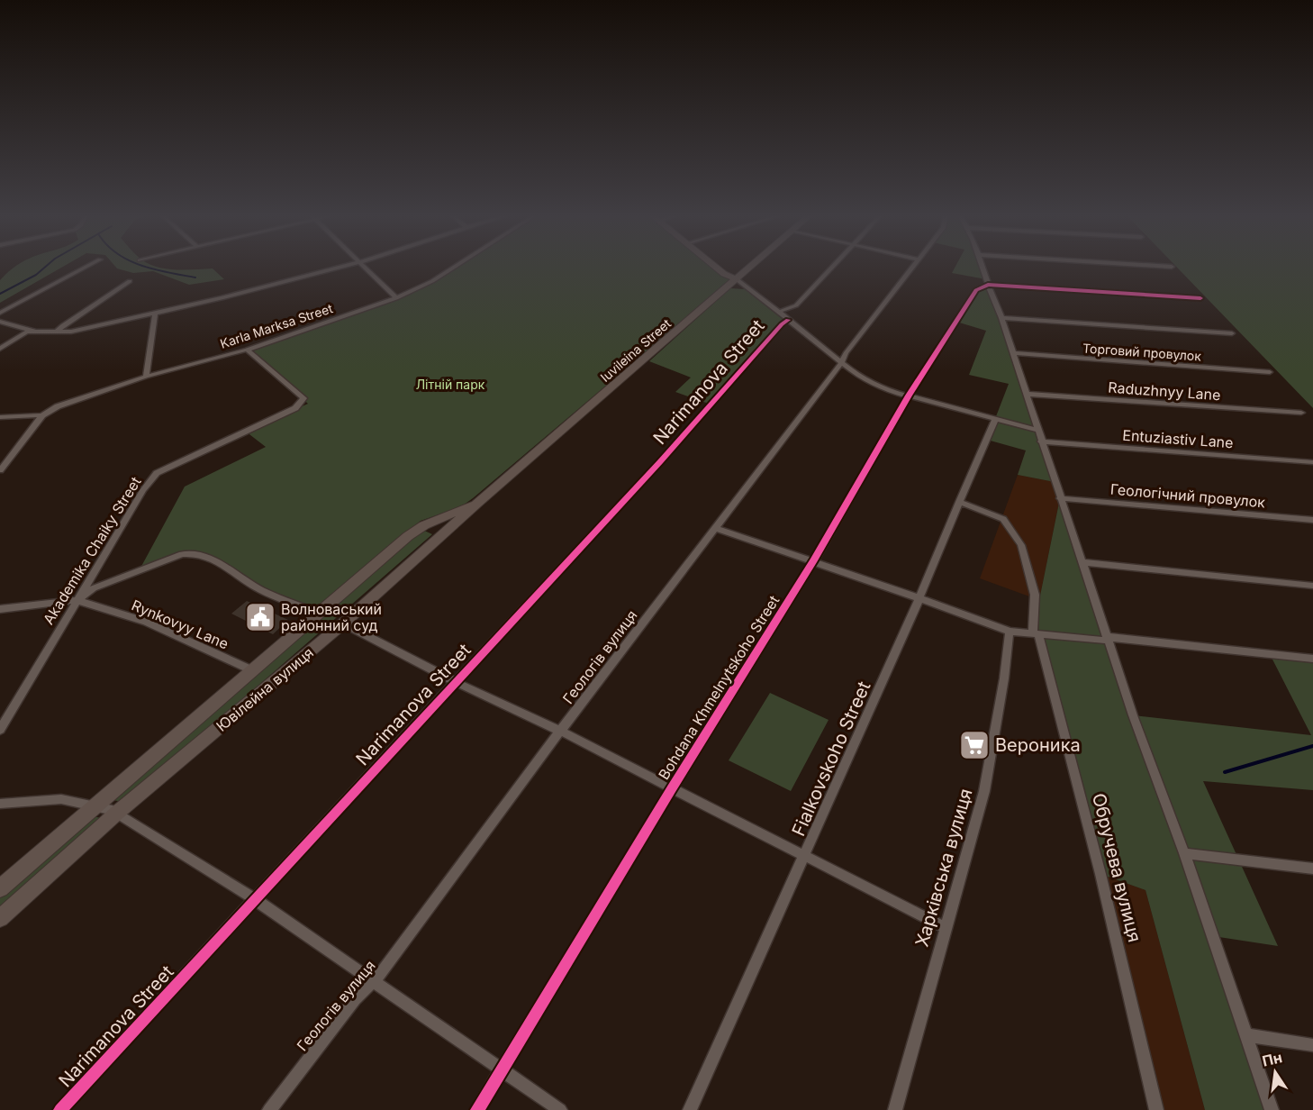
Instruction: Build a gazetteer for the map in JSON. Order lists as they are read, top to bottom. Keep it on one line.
{"streets":{"street":["Karla Marksa Street","Iuvileina Street","Торговий провулок","Narimanova Street","Raduzhnyy Lane","Entuziastiv Lane","Геологічний провулок","Akademika Chaiky Street","Rynkovyy Lane","Геологів вулиця","Bohdana Khmelnytskoho Street","Ювілейна вулиця","Fialkovskoho Street","Харківська вулиця","Обручева вулиця"]},"crossings":[["Karla Marksa Street","Akademika Chaiky Street"],["Iuvileina Street","Ювілейна вулиця"],["Akademika Chaiky Street","Rynkovyy Lane"],["Rynkovyy Lane","Ювілейна вулиця"]],"parks":["Літній парк"],"places":{"public building":["Волноваський районний суд"],"supermarket":["Вероника"]},"north":"top"}
